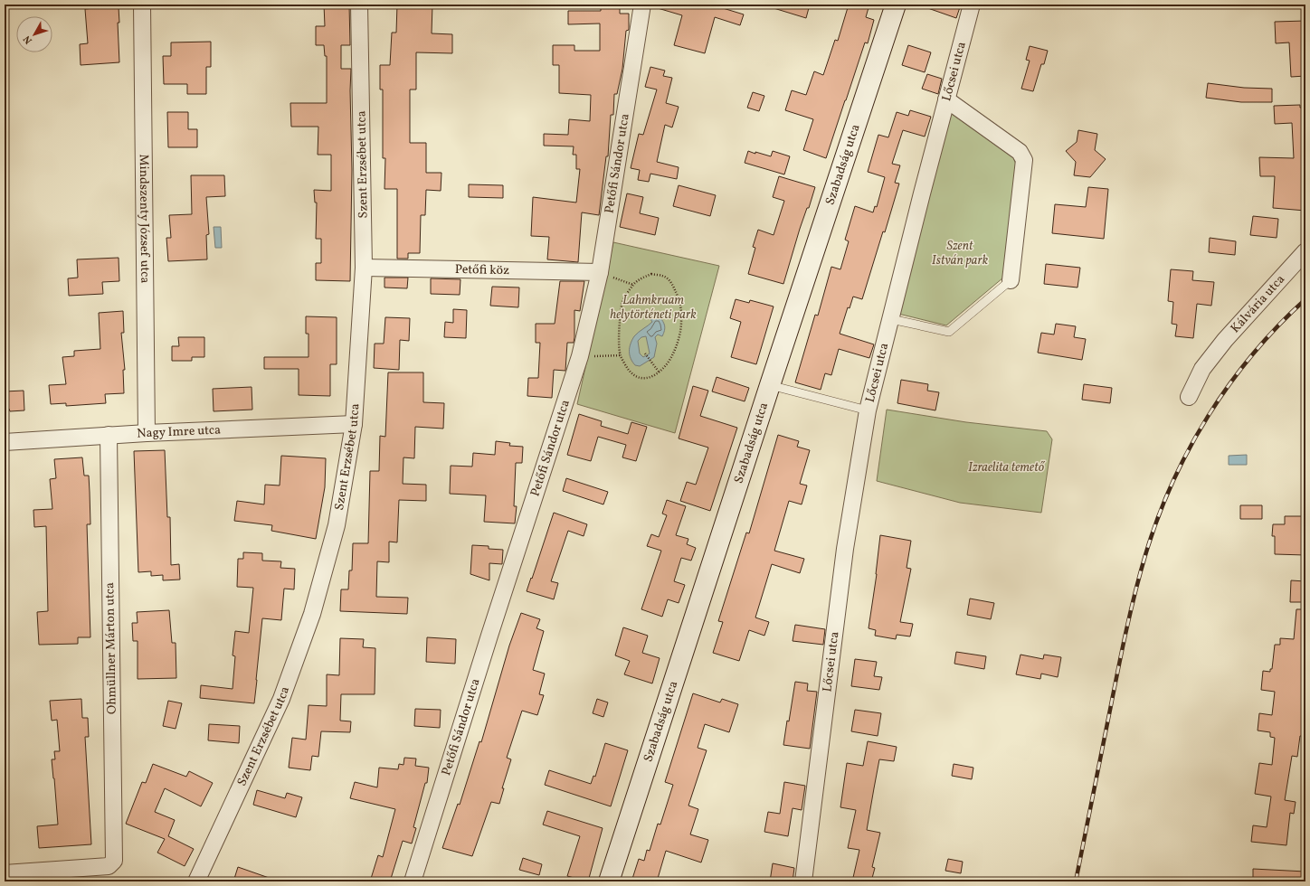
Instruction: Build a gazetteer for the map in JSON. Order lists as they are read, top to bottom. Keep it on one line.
{"streets":{"street":["Lőcsei utca","Petőfi Sándor utca","Szent Erzsébet utca","Szabadság utca","Mindszenty József utca","Petőfi köz","Kálvária utca","Nagy Imre utca","Ohmüllner Márton utca"]},"crossings":[["Petőfi Sándor utca","Petőfi köz"],["Szent Erzsébet utca","Petőfi köz"],["Szent Erzsébet utca","Nagy Imre utca"],["Mindszenty József utca","Nagy Imre utca"],["Nagy Imre utca","Ohmüllner Márton utca"]],"parks":["Szent István park","Lahmkruam helytörténeti park","Izraelita temető"],"north":"bottom left"}
